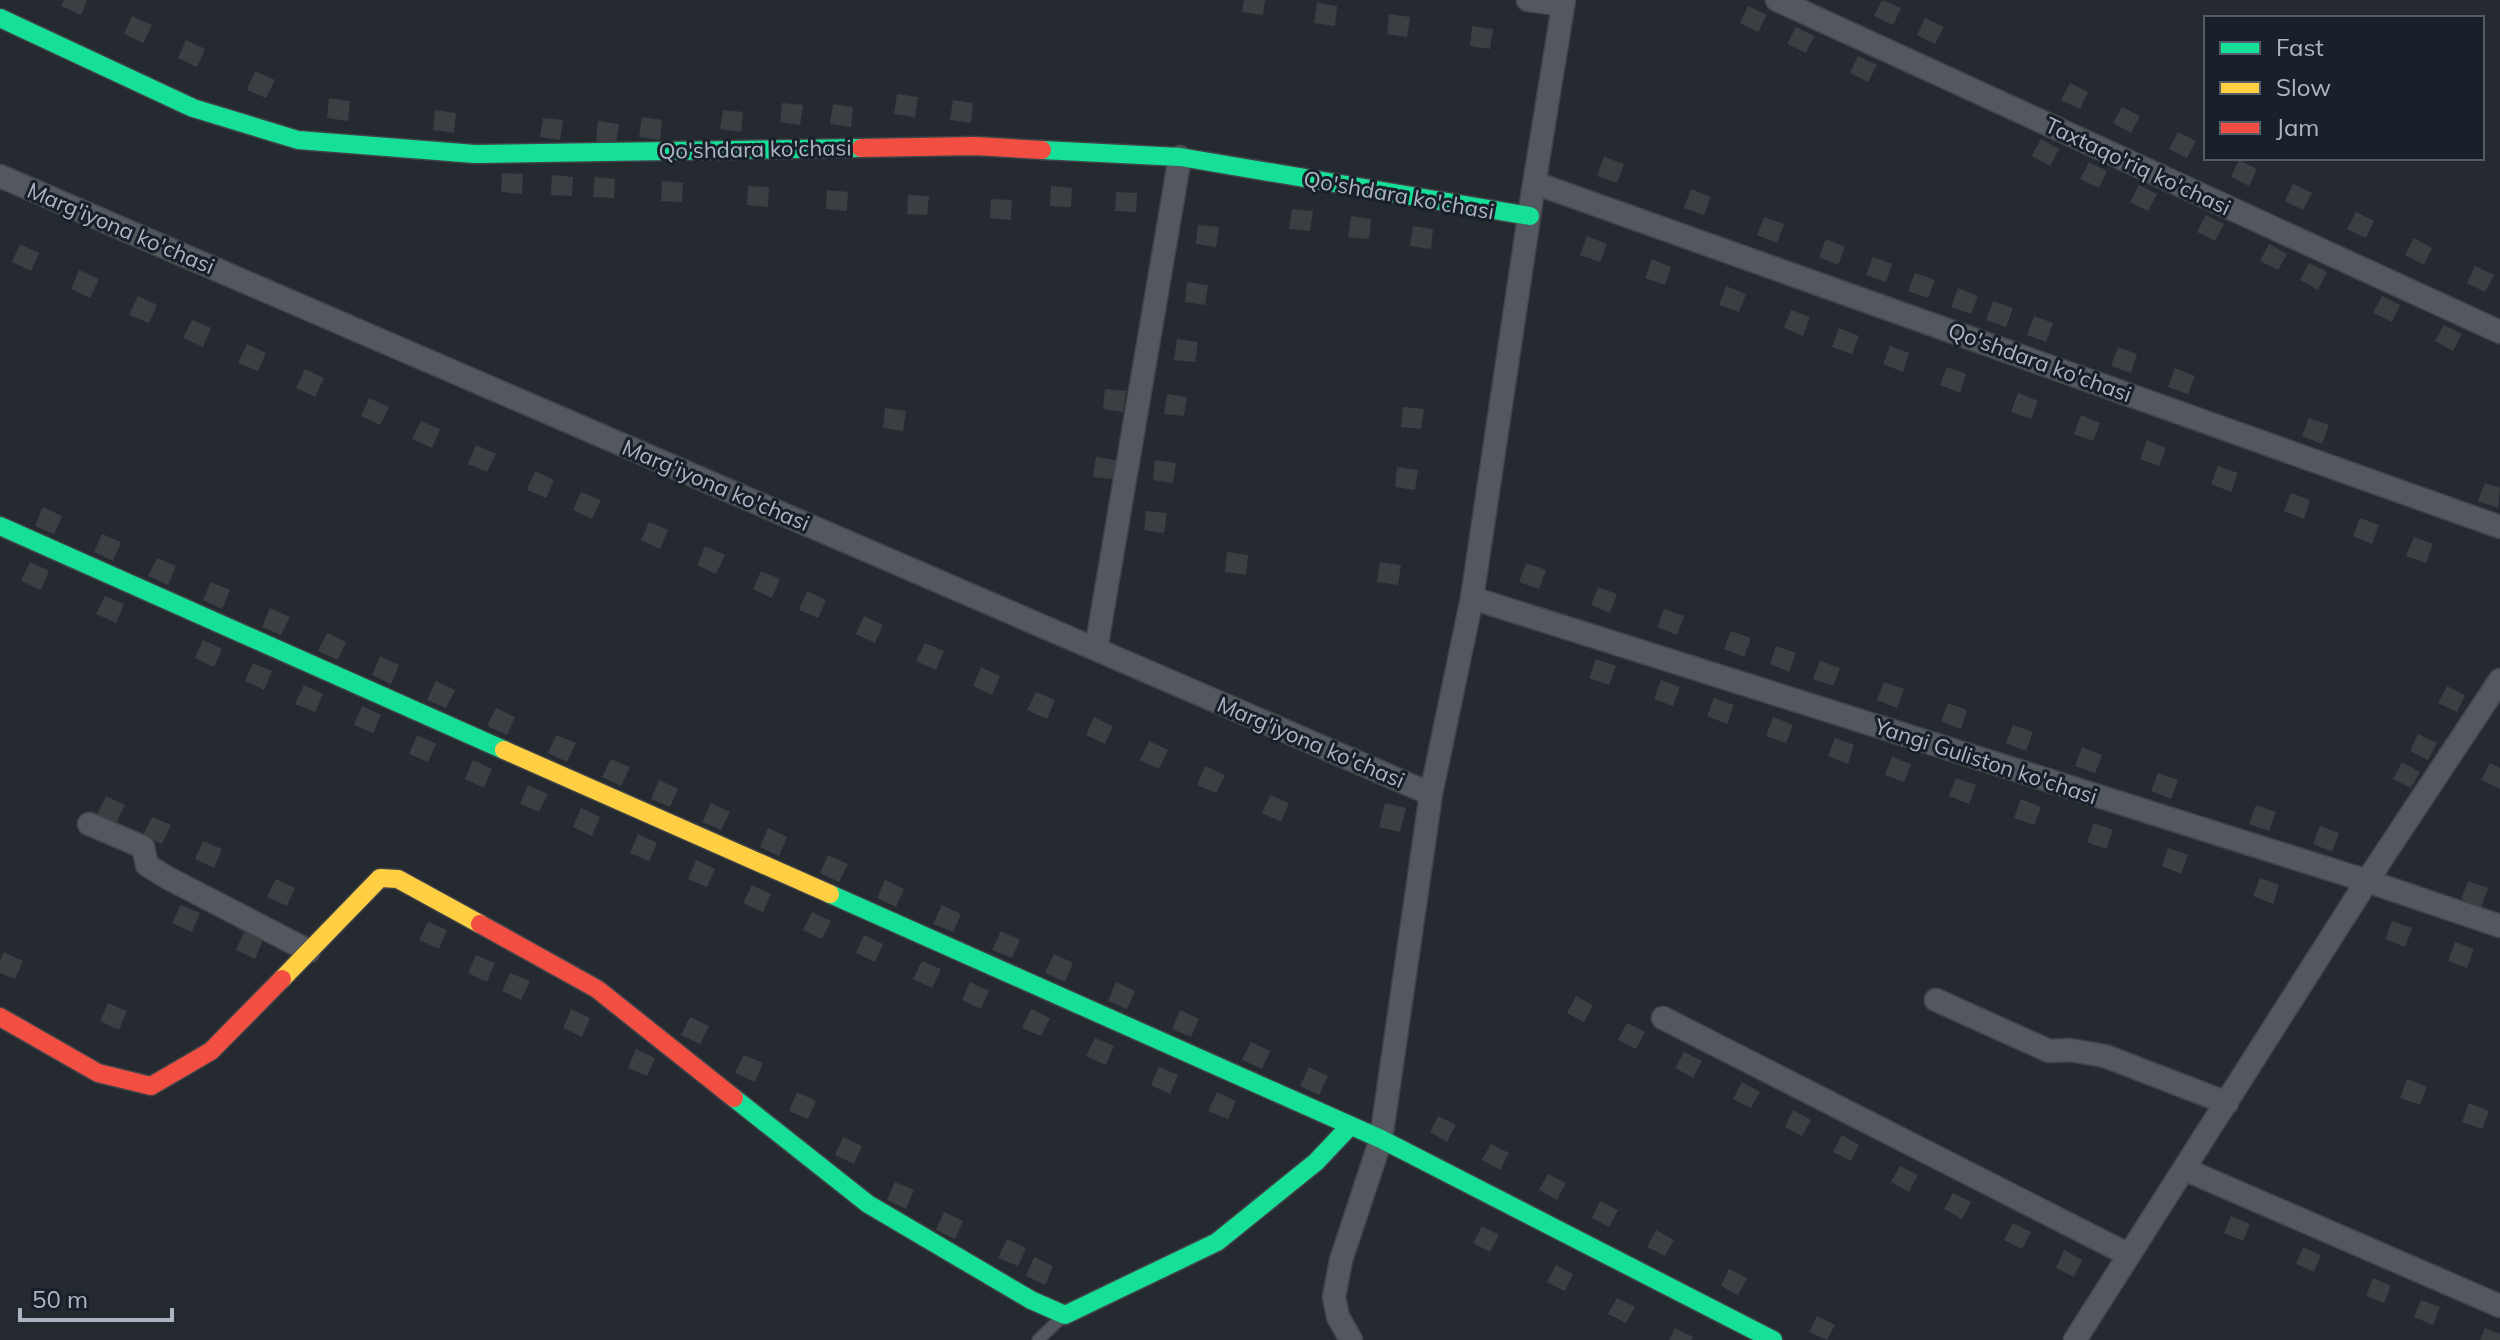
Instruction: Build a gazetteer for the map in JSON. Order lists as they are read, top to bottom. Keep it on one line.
{"streets":{"street":["Qo'shdara ko'chasi","Taxtaqo'riq ko'chasi","Marg'iyona ko'chasi","Yangi Guliston ko'chasi"]},"legend":["Fast","Slow","Jam"],"scale_bar":"50 m"}
